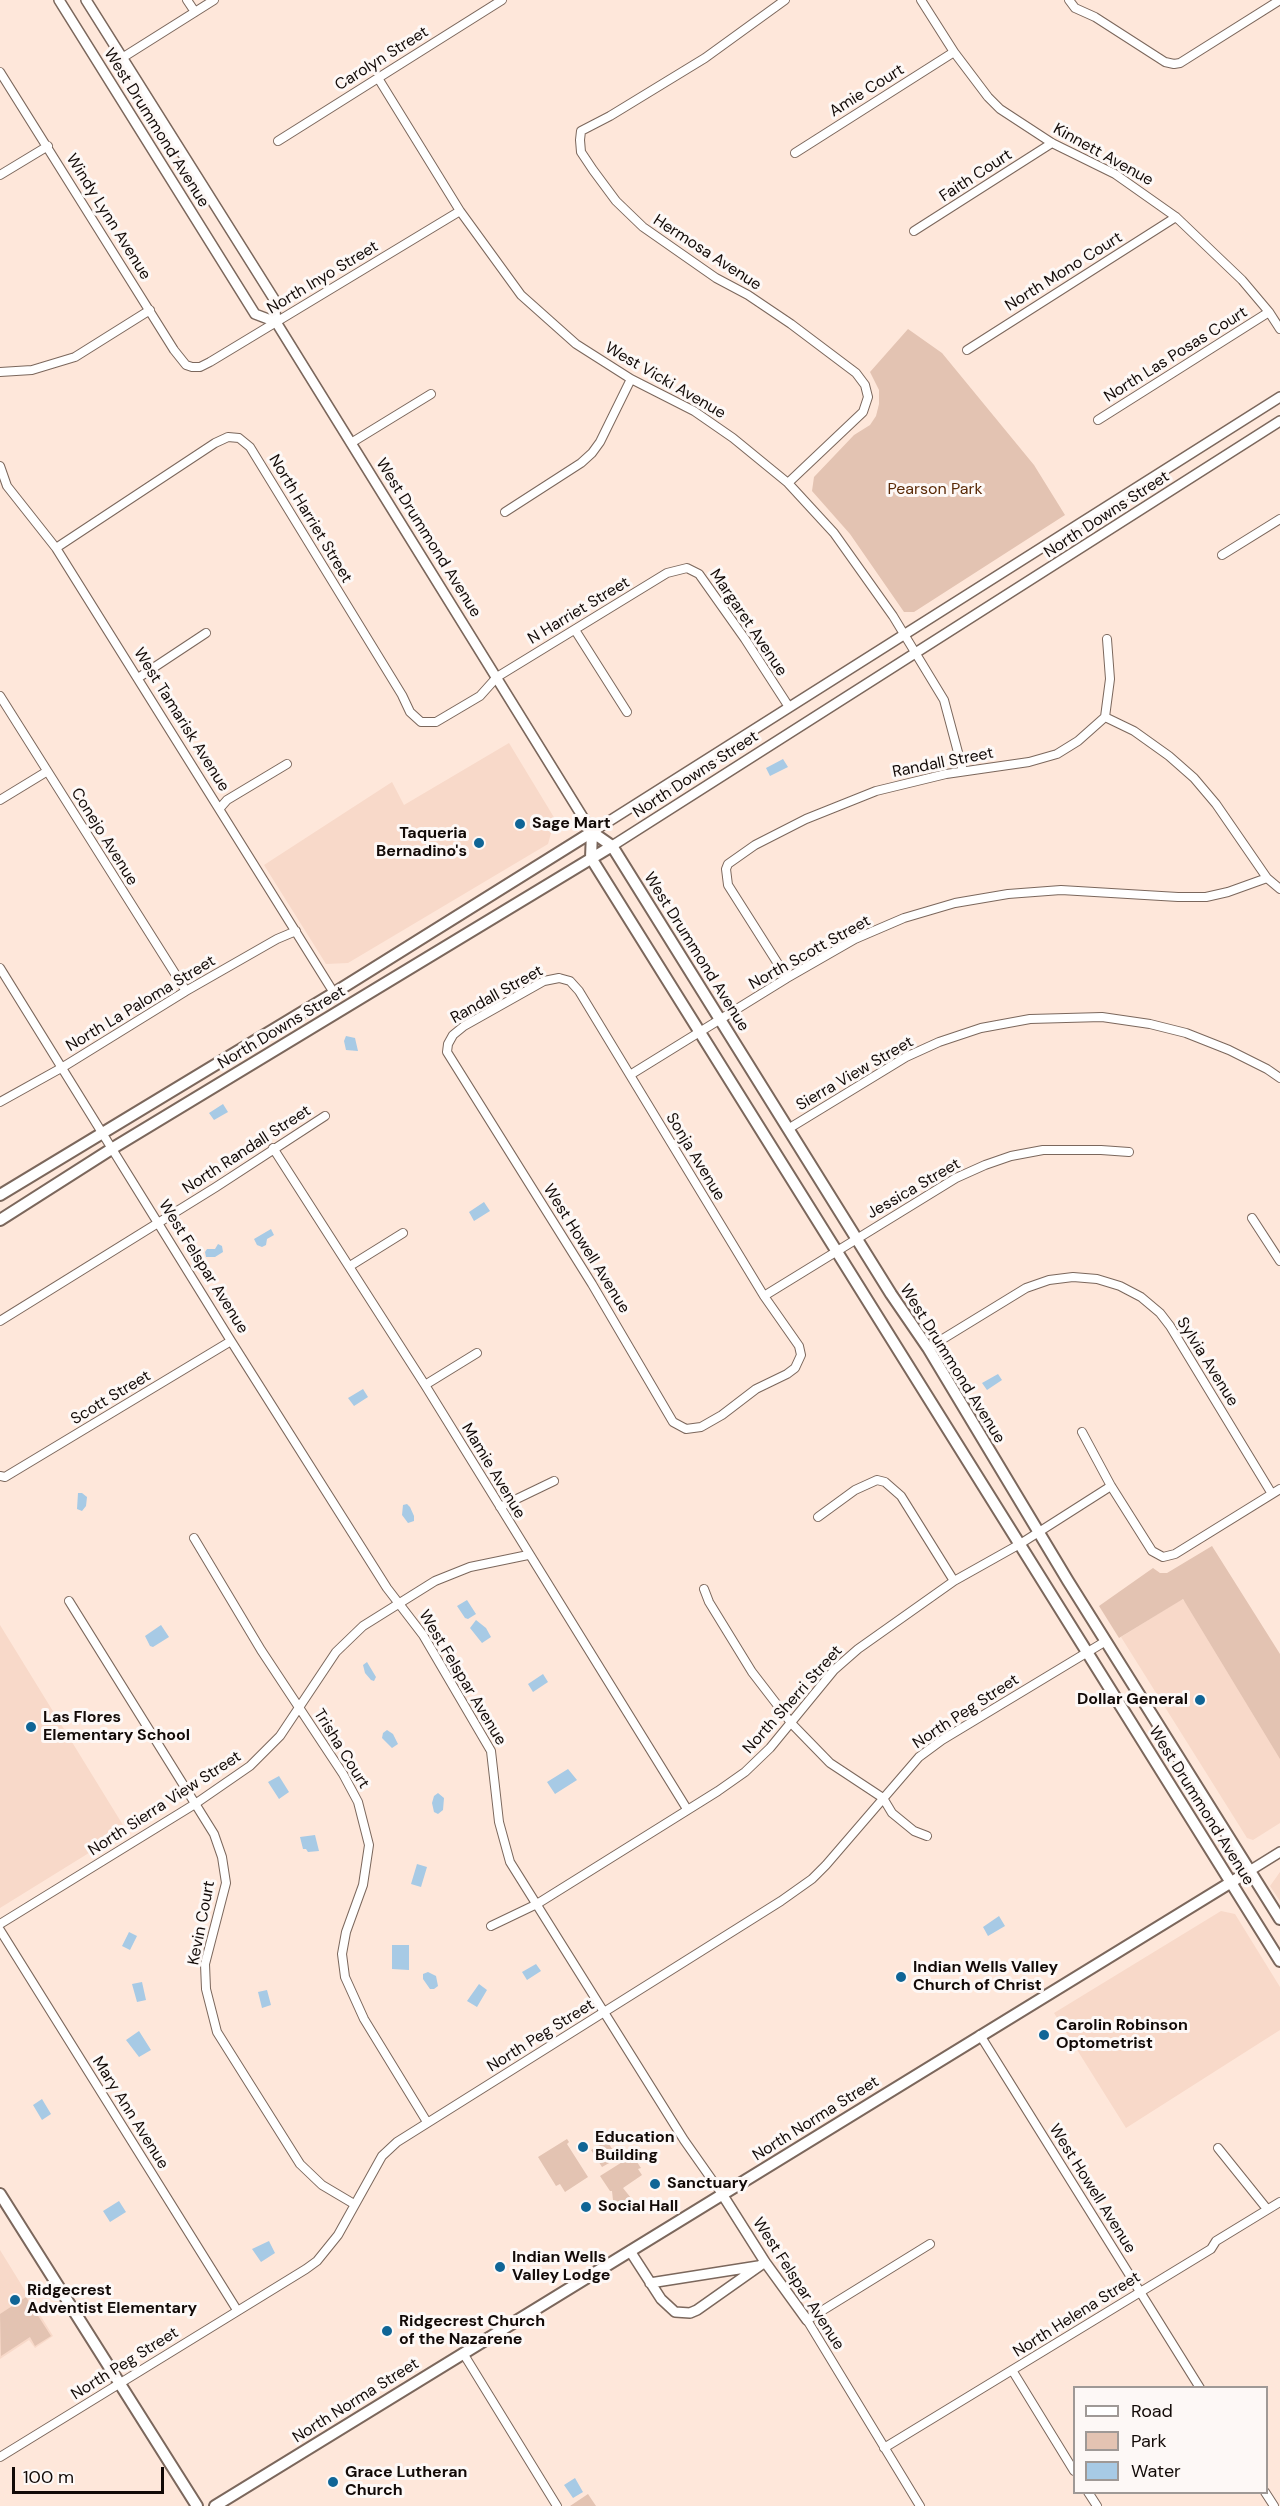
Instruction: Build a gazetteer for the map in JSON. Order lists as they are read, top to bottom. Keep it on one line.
{"streets":{"main road":["West Drummond Avenue","North Downs Street","North Norma Street"],"street":["Carolyn Street","Amie Court","Kinnett Avenue","Faith Court","Windy Lynn Avenue","Hermosa Avenue","North Mono Court","North Inyo Street","North Las Posas Court","West Vicki Avenue","North Harriet Street","N Harriet Street","Margaret Avenue","West Tamarisk Avenue","Randall Street","Conejo Avenue","North Scott Street","North La Paloma Street","Sierra View Street","North Randall Street","Sonja Avenue","Jessica Street","West Howell Avenue","West Felspar Avenue","Sylvia Avenue","Scott Street","Mamie Avenue","North Sherri Street","North Peg Street","Trisha Court","North Sierra View Street","Kevin Court","Mary Ann Avenue","North Helena Street"]},"crossings":[["Carolyn Street","West Vicki Avenue"],["Amie Court","Kinnett Avenue"],["West Drummond Avenue","North Inyo Street"],["West Drummond Avenue","North Downs Street"],["West Drummond Avenue","North Harriet Street"],["West Drummond Avenue","N Harriet Street"],["West Drummond Avenue","North Scott Street"],["West Drummond Avenue","Sierra View Street"],["West Drummond Avenue","Jessica Street"],["West Drummond Avenue","Sylvia Avenue"],["West Drummond Avenue","North Sherri Street"],["West Drummond Avenue","North Peg Street"],["West Drummond Avenue","North Norma Street"],["Kinnett Avenue","Faith Court"],["Kinnett Avenue","North Mono Court"],["Kinnett Avenue","North Las Posas Court"],["Windy Lynn Avenue","North Inyo Street"],["Hermosa Avenue","West Vicki Avenue"],["North Inyo Street","West Vicki Avenue"],["West Vicki Avenue","North Downs Street"],["West Vicki Avenue","Randall Street"],["North Downs Street","Margaret Avenue"],["North Downs Street","West Tamarisk Avenue"],["North Downs Street","West Felspar Avenue"],["North Harriet Street","N Harriet Street"],["North Harriet Street","West Tamarisk Avenue"],["N Harriet Street","Margaret Avenue"],["West Tamarisk Avenue","North La Paloma Street"],["Randall Street","North Scott Street"],["Randall Street","Sonja Avenue"],["Randall Street","West Howell Avenue"],["Conejo Avenue","North La Paloma Street"],["North Scott Street","Sonja Avenue"],["North La Paloma Street","West Felspar Avenue"],["North Randall Street","West Felspar Avenue"],["North Randall Street","Mamie Avenue"],["Sonja Avenue","Jessica Street"],["Sonja Avenue","West Howell Avenue"],["West Howell Avenue","North Norma Street"],["West Howell Avenue","North Helena Street"],["West Felspar Avenue","Scott Street"],["West Felspar Avenue","North Sherri Street"],["West Felspar Avenue","North Peg Street"],["West Felspar Avenue","North Sierra View Street"],["West Felspar Avenue","North Norma Street"],["West Felspar Avenue","North Helena Street"],["Mamie Avenue","North Sherri Street"],["Mamie Avenue","North Sierra View Street"],["North Peg Street","Trisha Court"],["North Peg Street","Kevin Court"],["North Peg Street","Mary Ann Avenue"],["Trisha Court","North Sierra View Street"],["North Sierra View Street","Kevin Court"]],"parks":["Pearson Park"],"places":["Sage Mart","Taqueria Bernadino's","Dollar General","Las Flores Elementary School","Indian Wells Valley Church of Christ","Carolin Robinson Optometrist","Education Building","Sanctuary","Social Hall","Indian Wells Valley Lodge","Ridgecrest Adventist Elementary","Ridgecrest Church of the Nazarene","Grace Lutheran Church"],"legend":["Road","Park","Water"],"scale_bar":"100 m"}
